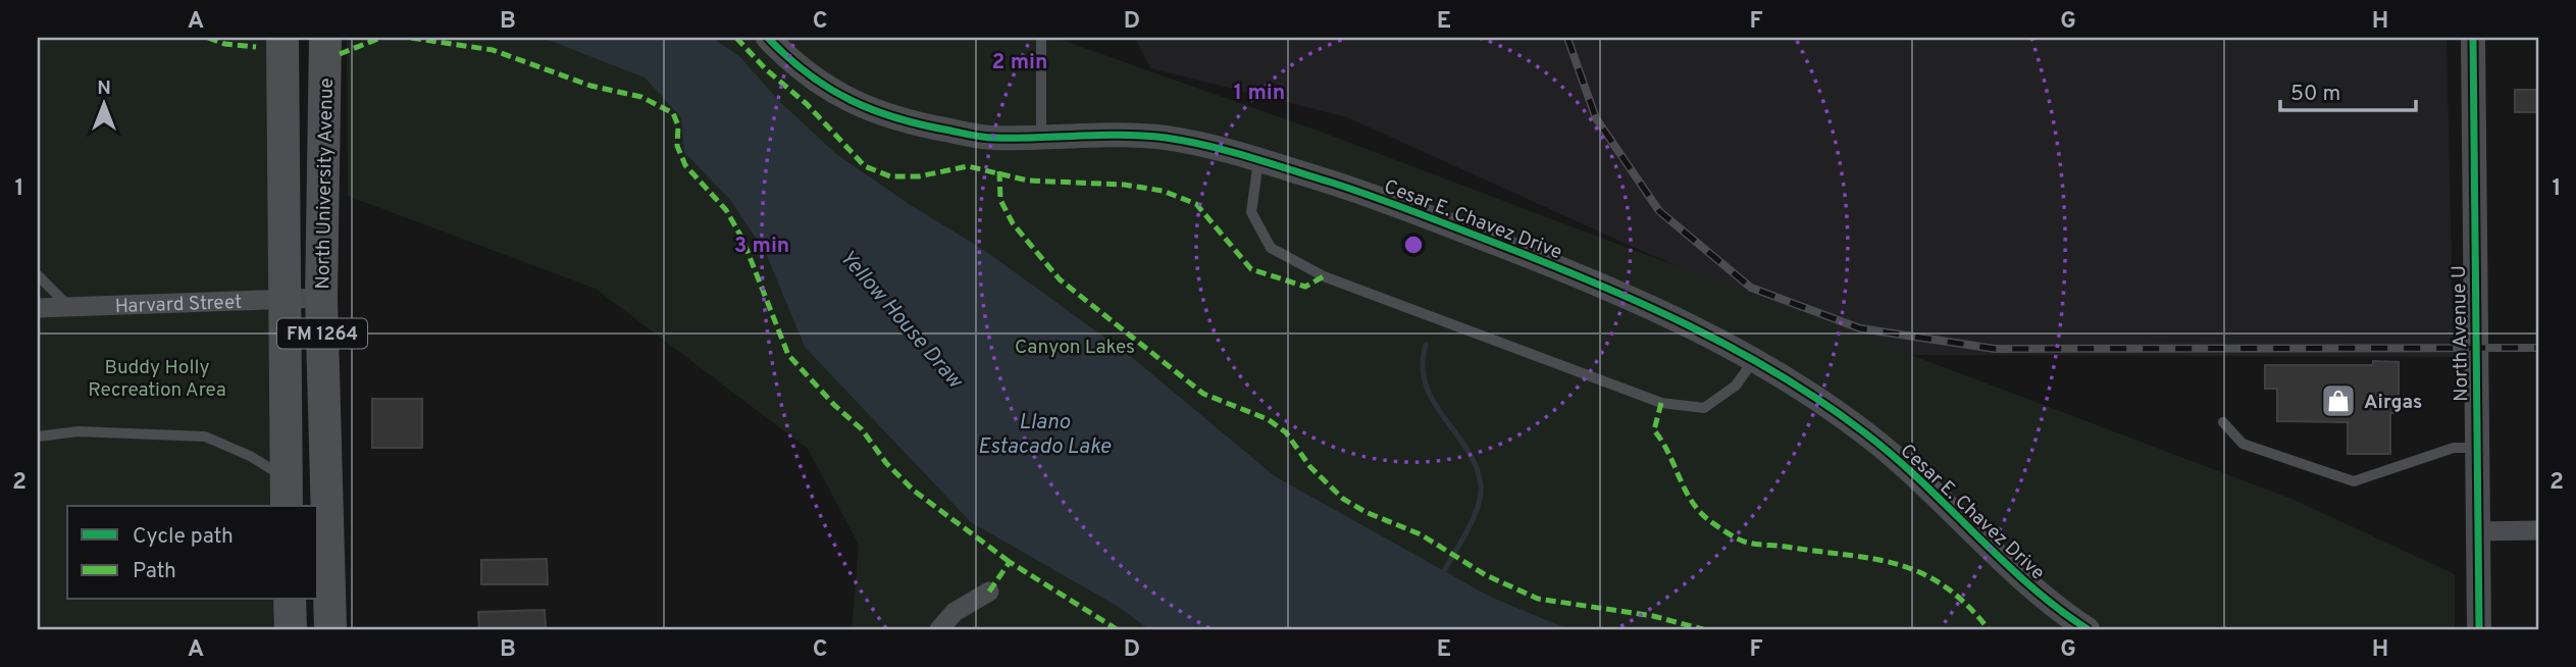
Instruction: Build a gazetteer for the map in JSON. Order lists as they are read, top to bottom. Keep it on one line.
{"streets":{"main road":["North University Avenue","FM 1264"],"street":["Cesar E. Chavez Drive","Harvard Street","North Avenue U"]},"crossings":[["North University Avenue","Harvard Street"]],"water":["Yellow House Draw","Llano Estacado Lake"],"parks":["Canyon Lakes","Buddy Holly Recreation Area"],"places":{"shop":["Airgas"]},"legend":["Cycle path","Path"],"scale_bar":"50 m","north":"top","grid":{"columns":["A","B","C","D","E","F","G","H"],"rows":["1","2"]},"rings":["2 min","1 min","3 min"]}
